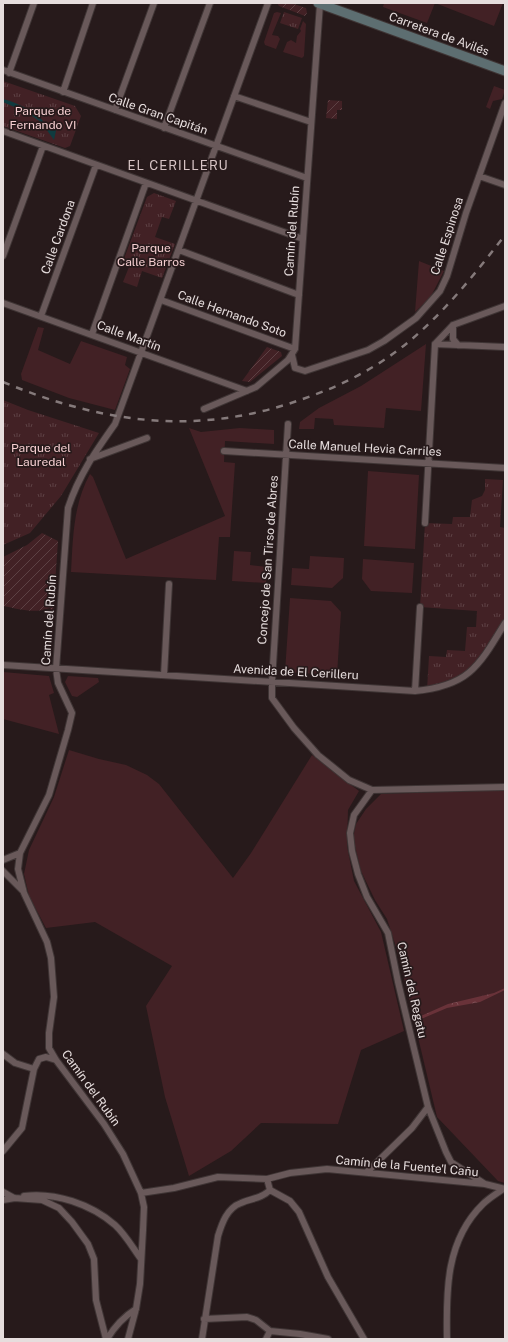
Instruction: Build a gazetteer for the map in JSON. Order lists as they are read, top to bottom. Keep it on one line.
{"streets":{"street":["Carretera de Avilés","Calle Gran Capitán","Camín del Rubín","Calle Espinosa","Calle Cardona","Calle Hernando Soto","Calle Martín","Calle Manuel Hevia Carriles","Concejo de San Tirso de Abres","Avenida de El Cerilleru","Camín del Regatu","Camín de la Fuente'l Cañu"]},"crossings":[["Carretera de Avilés","Camín del Rubín"],["Calle Gran Capitán","Camín del Rubín"],["Camín del Rubín","Calle Espinosa"],["Camín del Rubín","Calle Hernando Soto"],["Camín del Rubín","Calle Martín"],["Camín del Rubín","Avenida de El Cerilleru"],["Camín del Rubín","Camín de la Fuente'l Cañu"],["Calle Espinosa","Calle Hernando Soto"],["Calle Cardona","Calle Martín"],["Calle Manuel Hevia Carriles","Concejo de San Tirso de Abres"],["Concejo de San Tirso de Abres","Avenida de El Cerilleru"],["Concejo de San Tirso de Abres","Camín del Regatu"],["Camín del Regatu","Camín de la Fuente'l Cañu"]],"districts":["EL CERILLERU"],"parks":["Parque de Fernando VI","Parque Calle Barros","Parque del Lauredal"]}
